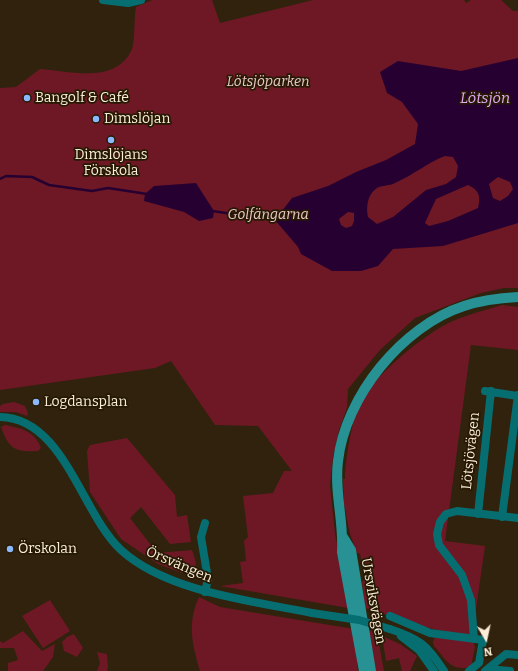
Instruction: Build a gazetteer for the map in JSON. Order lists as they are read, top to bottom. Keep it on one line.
{"streets":{"street":["Lötsjövägen","Örsvängen","Ursviksvägen"]},"water":["Lötsjön"],"parks":["Lötsjöparken","Golfängarna"],"places":["Bangolf & Café","Dimslöjan","Dimslöjans Förskola","Logdansplan","Örskolan"],"north":"bottom"}
